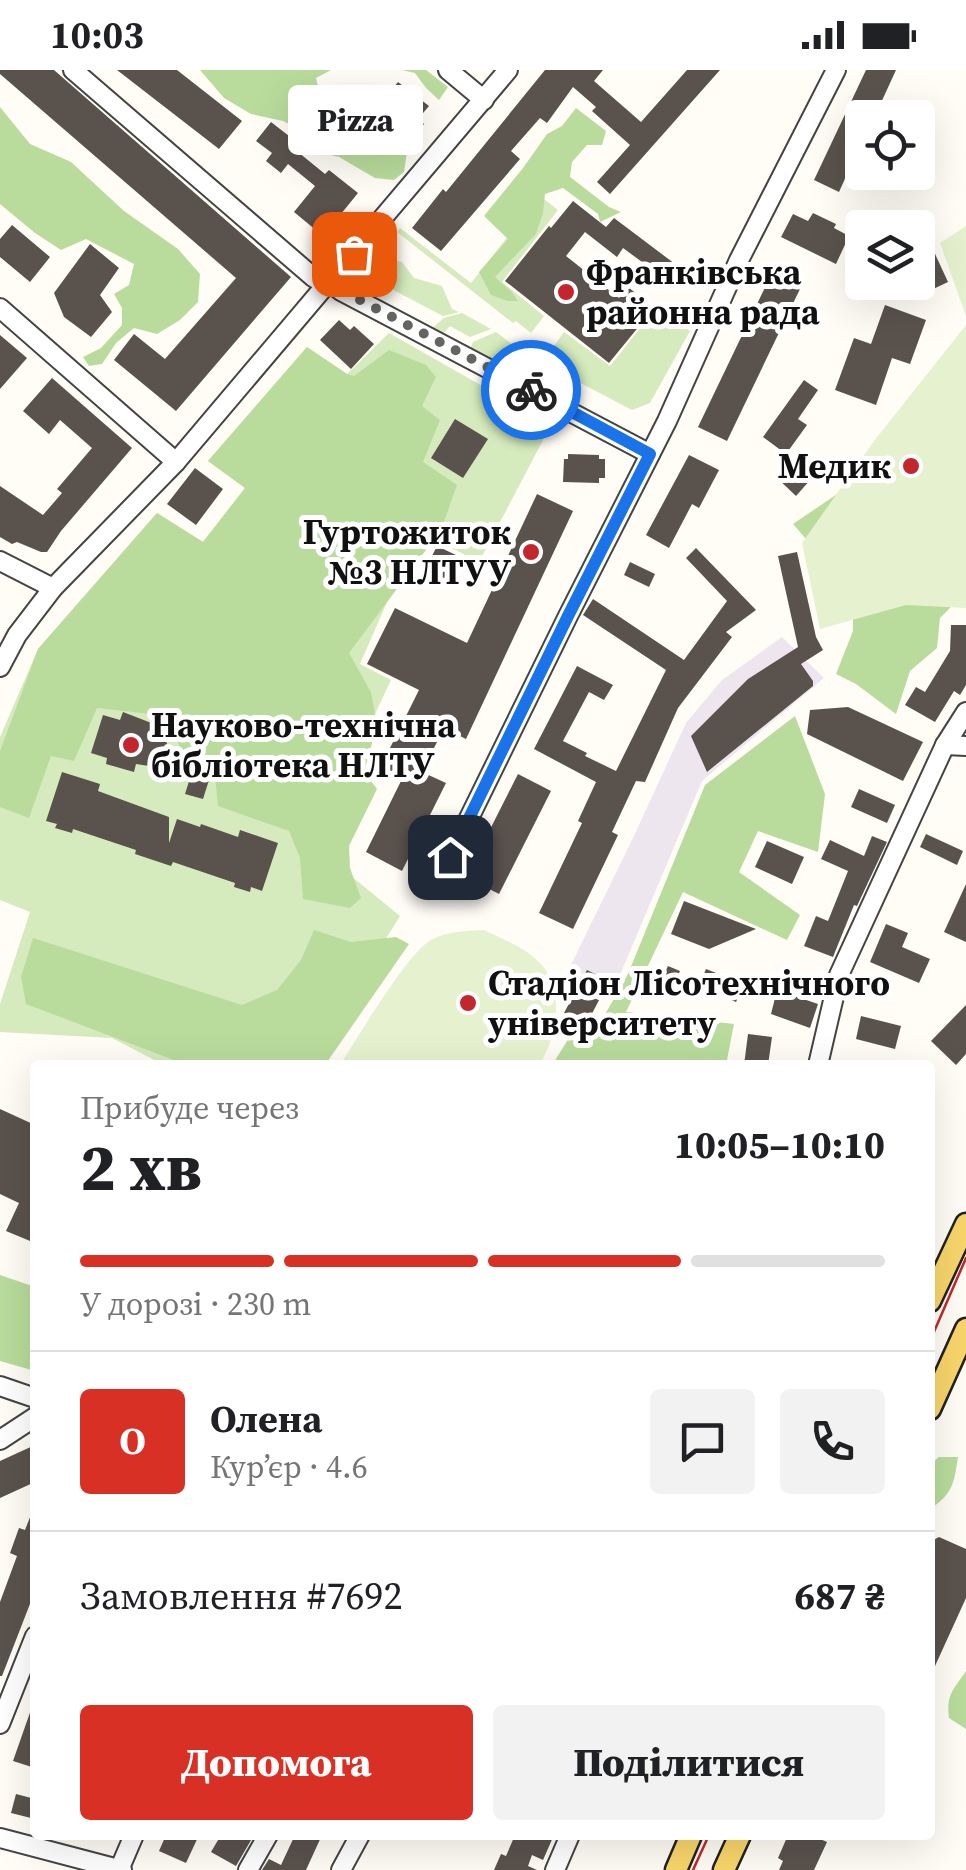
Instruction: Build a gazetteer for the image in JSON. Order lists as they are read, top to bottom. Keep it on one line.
{"places":["Pizza","Франківська районна рада","Медик","Гуртожиток №3 НЛТУУ","Науково-технічна бібліотека НЛТУ","Стадіон Лісотехнічного університету"],"page":{"status":"10:03","bubble":"Pizza","heading":["2 хв","Прибуде через","10:05–10:10"],"panel":["Олена","Кур’єр · 4.6","Замовлення #7692","687 ₴"],"bar":"У дорозі · 230 m","round":"О","buttons":["Допомога","Поділитися"]}}
